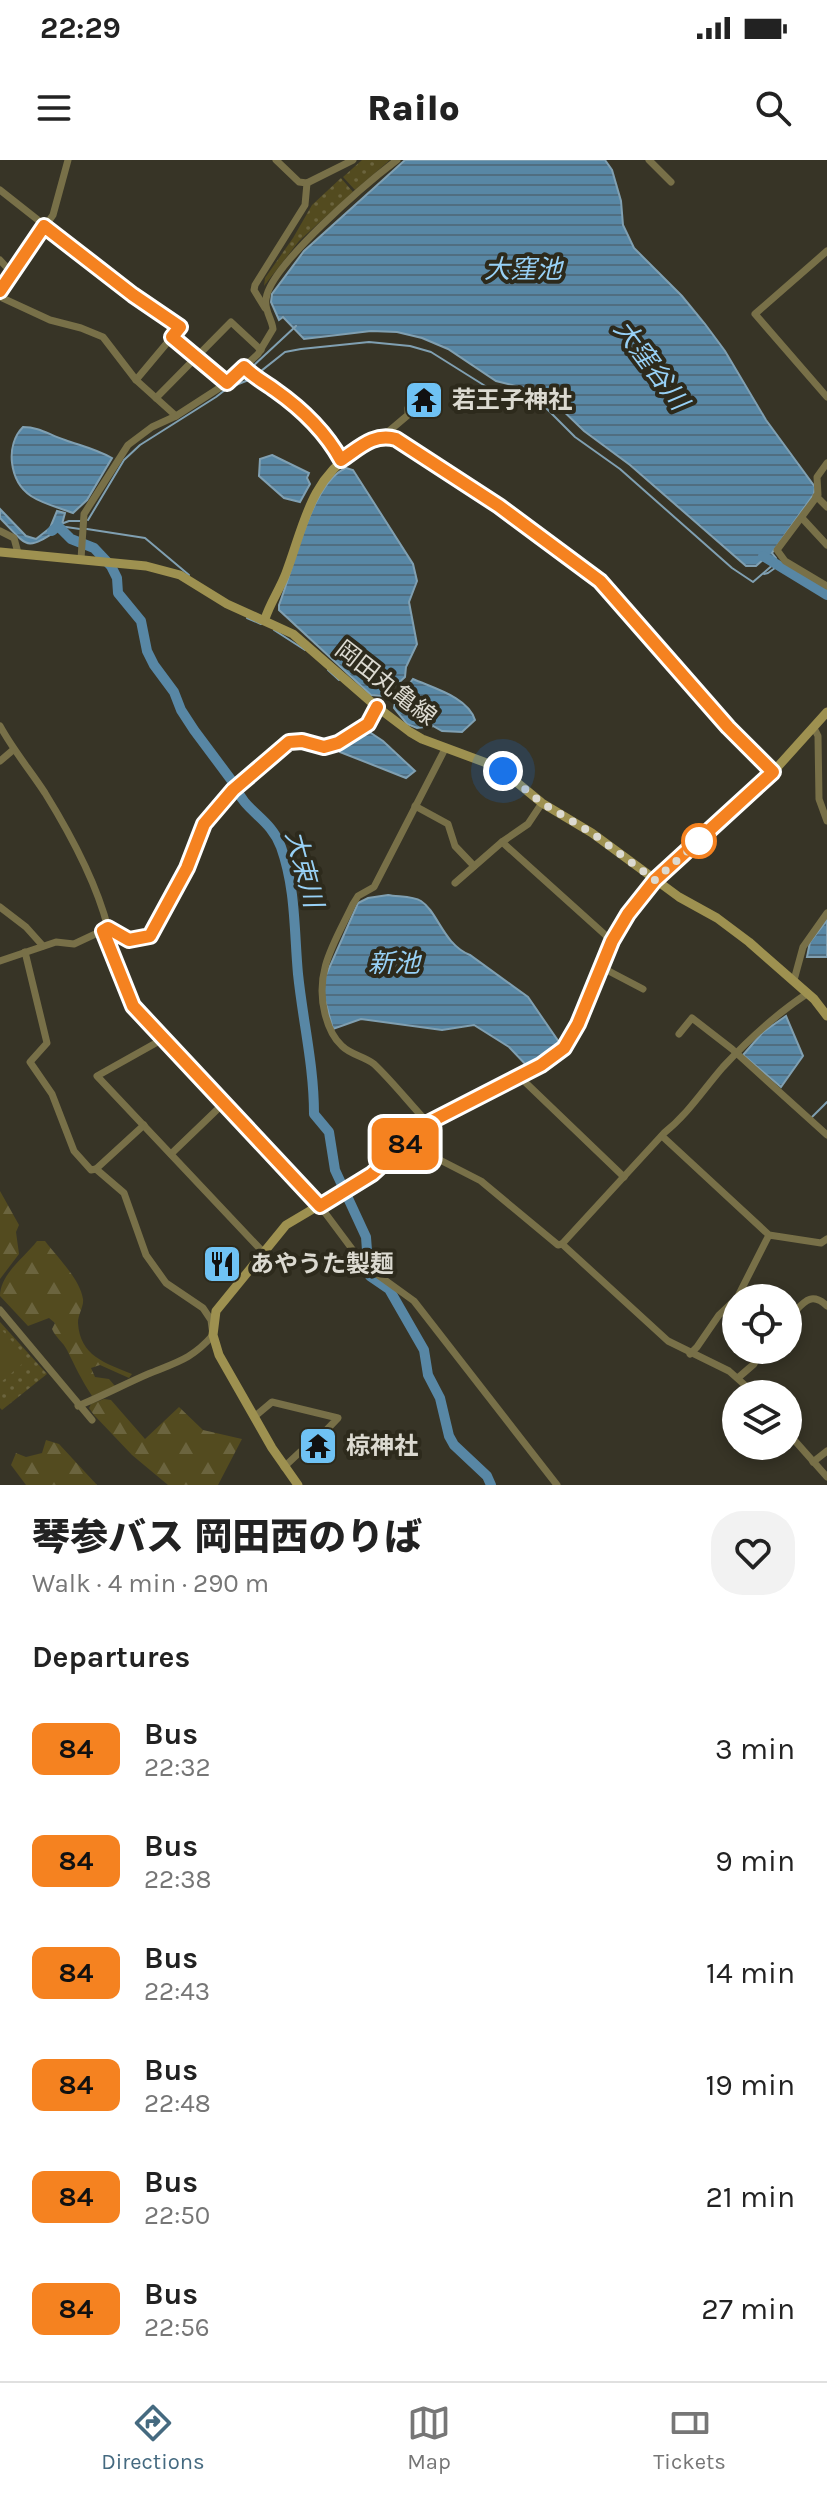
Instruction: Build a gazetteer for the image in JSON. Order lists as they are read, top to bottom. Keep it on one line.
{"streets":{"street":["岡田丸亀線"]},"water":["大窪池","大窪谷川","大束川","新池"],"places":{"temple":["若王子神社","椋神社"],"restaurant":["あやうた製麺"]},"lines":["bus line 84"],"page":{"status":"22:29","header":"Railo","on_map":"84","heading":[["琴参バス 岡田西のりば","Walk · 4 min · 290 m"],"Departures"],"list":[{"mark":"84","name":"Bus","note":"22:32","value":"3 min"},{"mark":"84","name":"Bus","note":"22:38","value":"9 min"},{"mark":"84","name":"Bus","note":"22:43","value":"14 min"},{"mark":"84","name":"Bus","note":"22:48","value":"19 min"},{"mark":"84","name":"Bus","note":"22:50","value":"21 min"},{"mark":"84","name":"Bus","note":"22:56","value":"27 min"}],"tabs":["Directions","Map","Tickets"]}}
